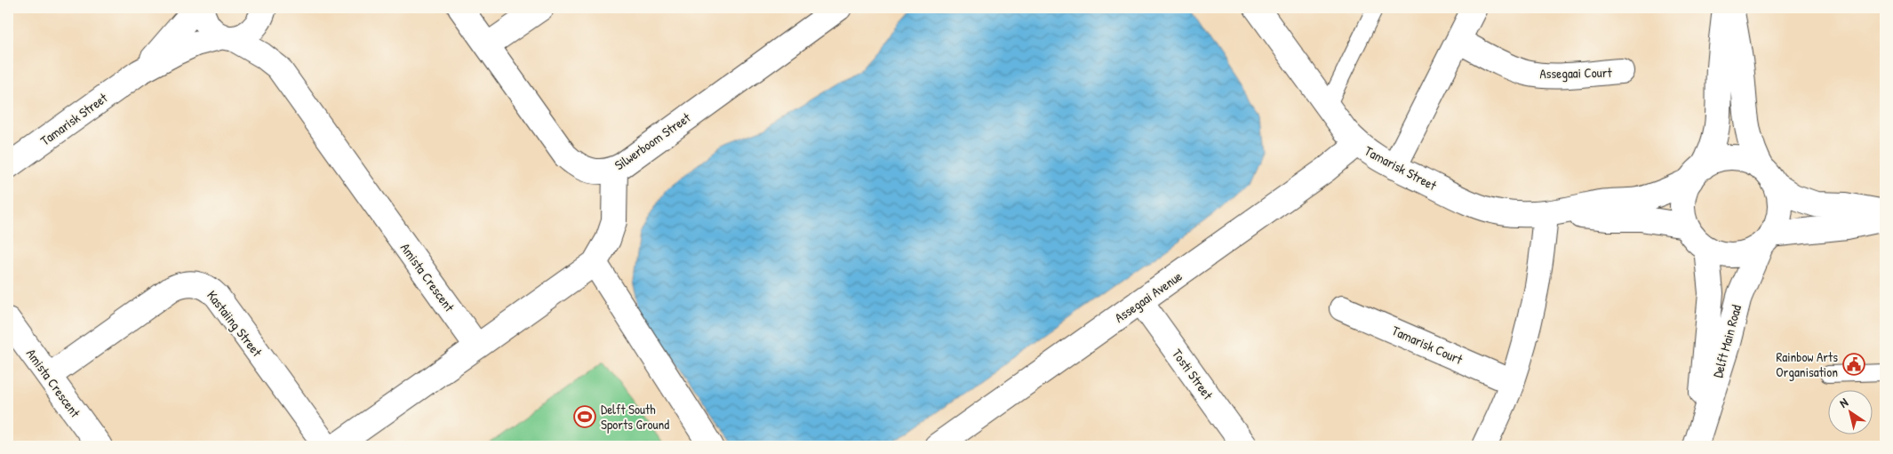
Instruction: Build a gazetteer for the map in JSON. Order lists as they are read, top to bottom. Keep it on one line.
{"streets":{"street":["Assegaai Court","Tamarisk Street","Silwerboom Street","Amista Crescent","Assegaai Avenue","Kastaiing Street","Delft Main Road","Tamarisk Court","Tosti Street"]},"crossings":[["Tamarisk Street","Amista Crescent"],["Tamarisk Street","Assegaai Avenue"],["Tamarisk Street","Delft Main Road"],["Amista Crescent","Kastaiing Street"],["Assegaai Avenue","Tosti Street"]],"places":{"public building":["Rainbow Arts Organisation"],"sports":["Delft South Sports Ground"]},"north":"top left"}
